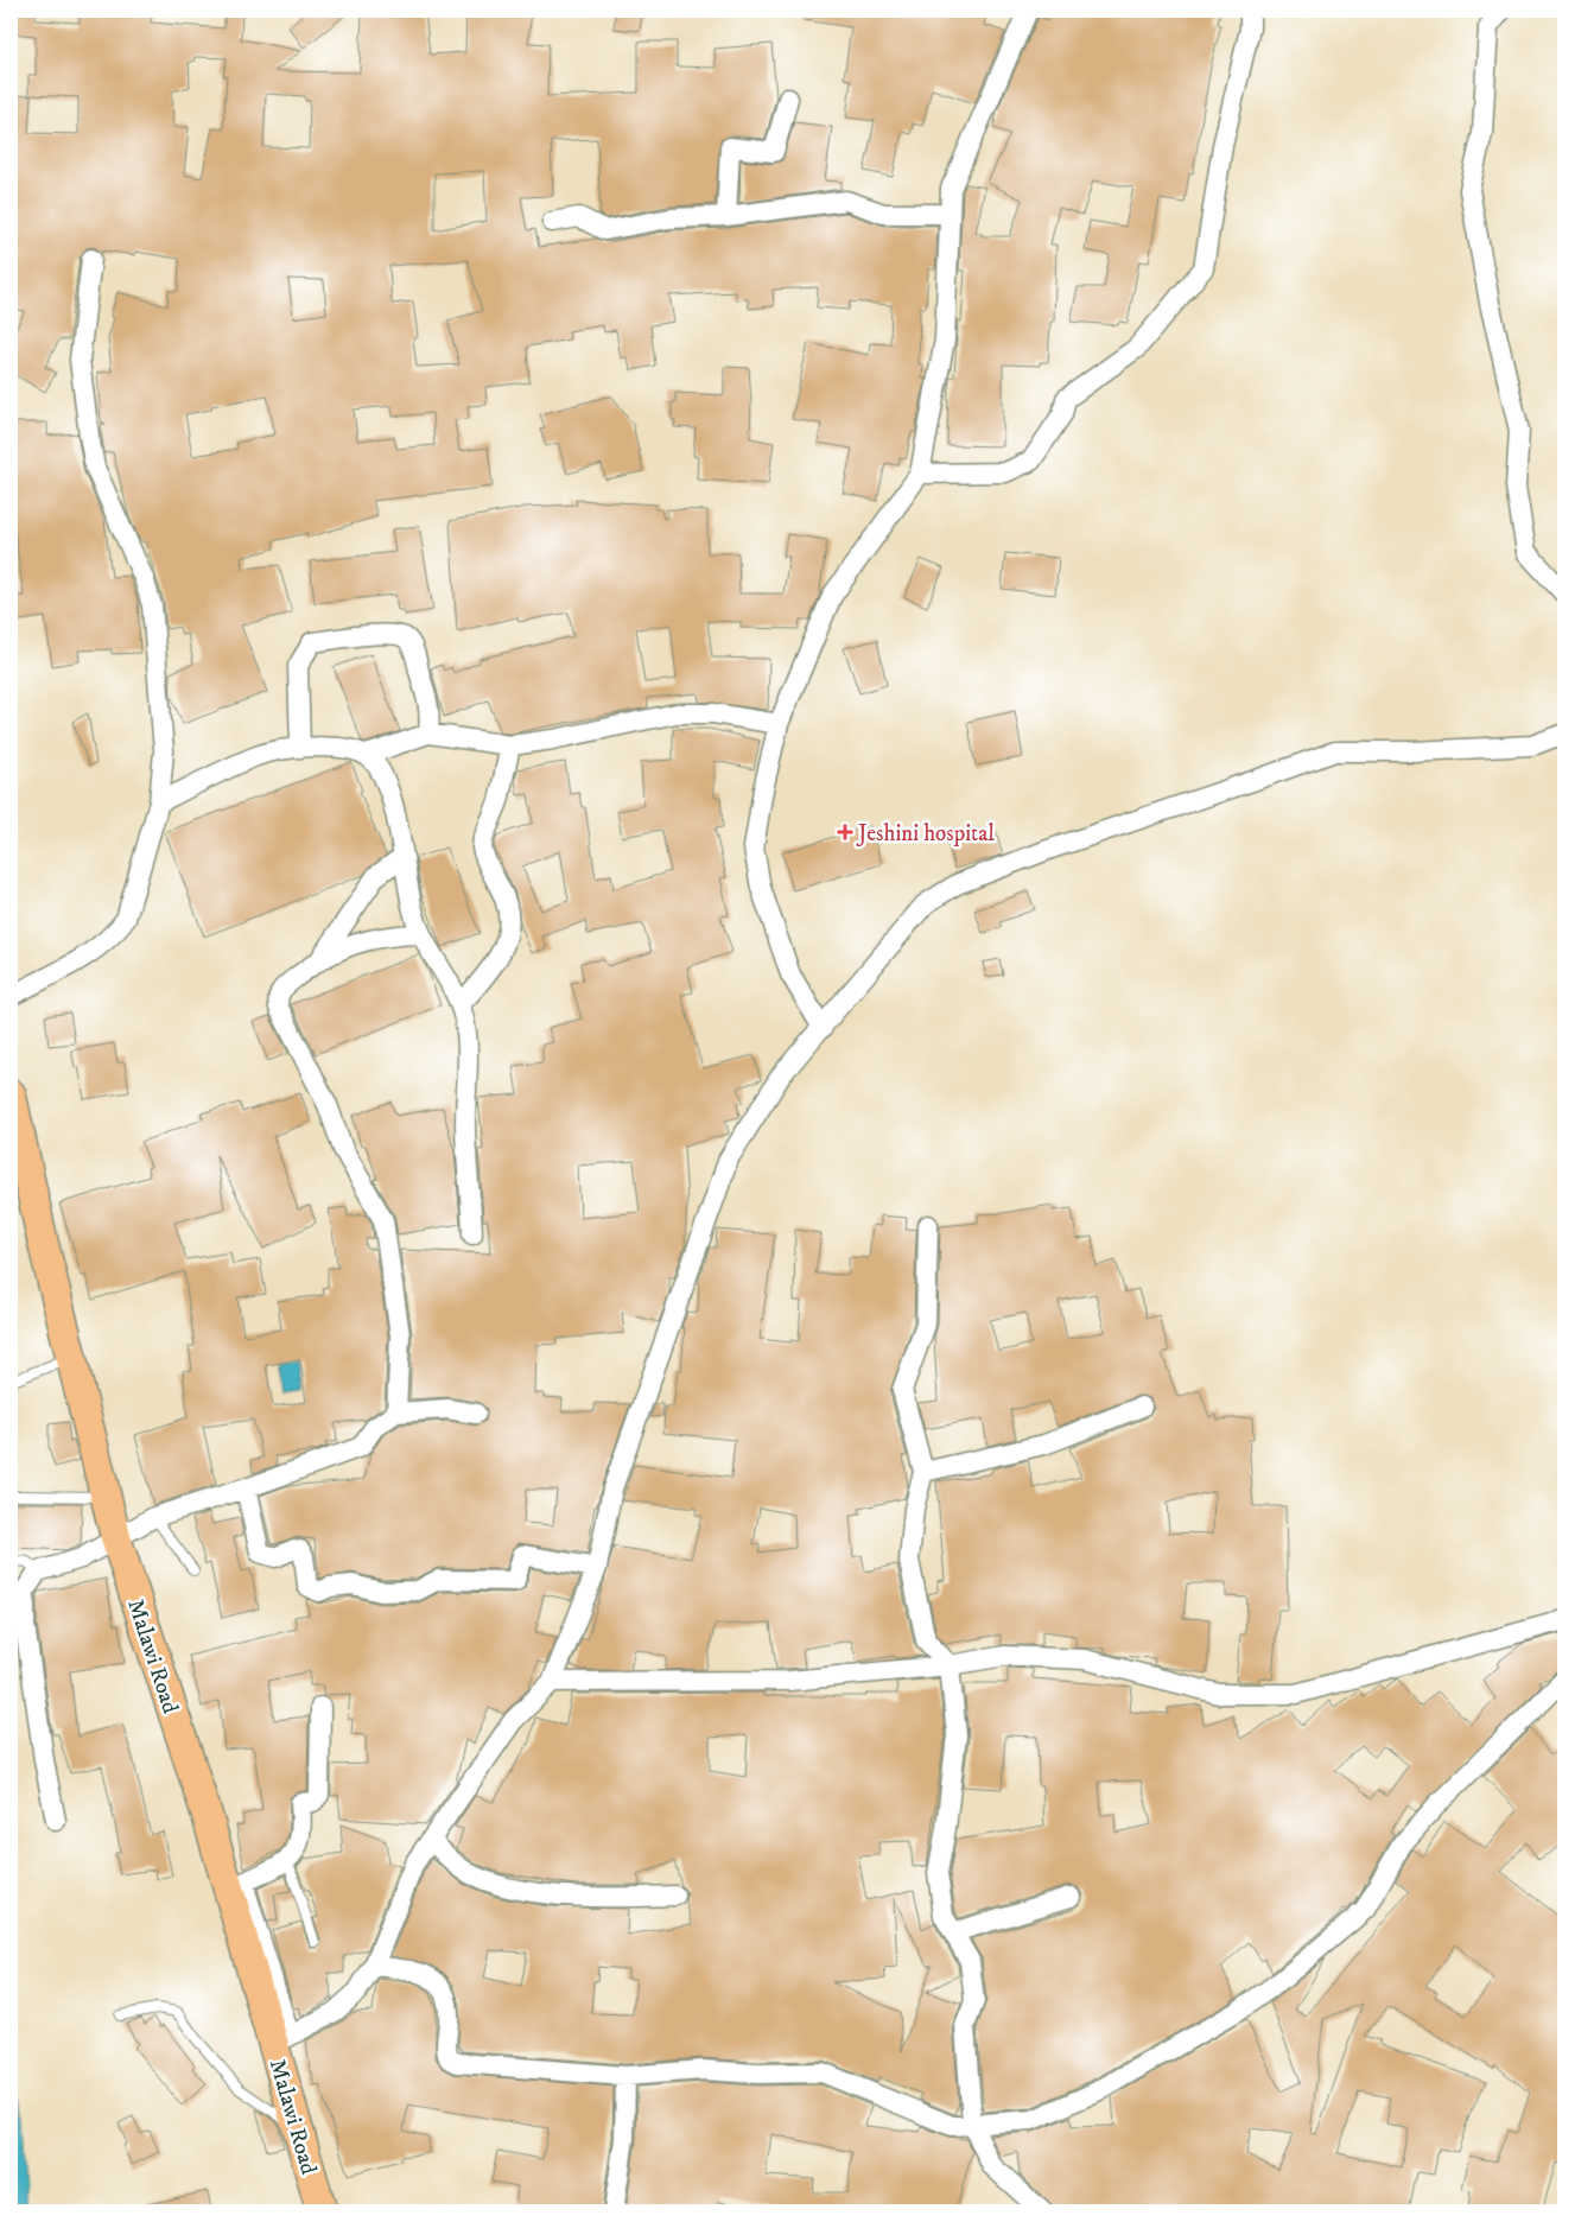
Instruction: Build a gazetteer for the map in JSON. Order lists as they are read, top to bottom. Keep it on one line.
{"streets":{"main road":["Malawi Road"]},"places":{"health":["Jeshini hospital"]}}
